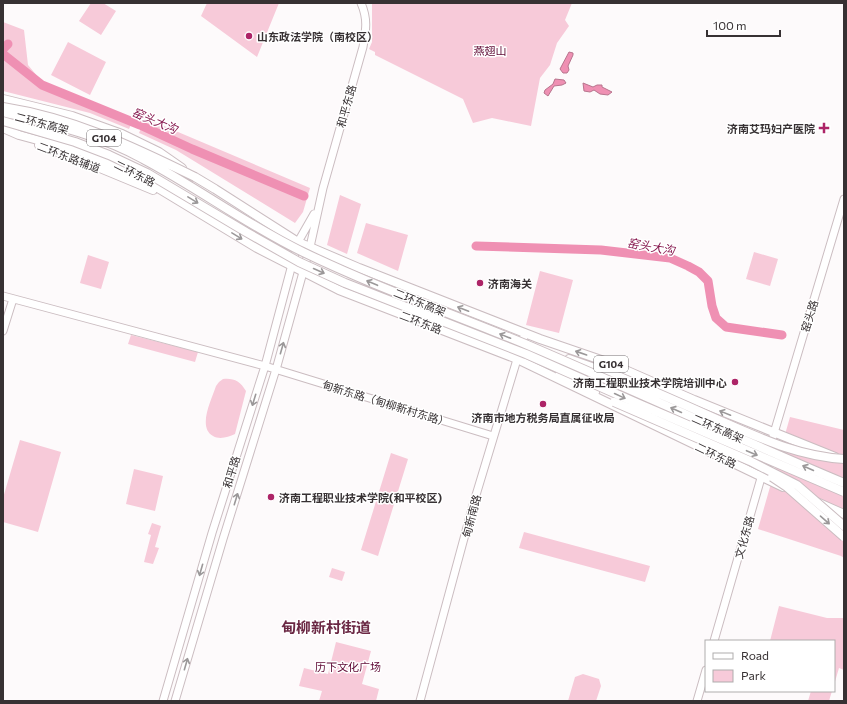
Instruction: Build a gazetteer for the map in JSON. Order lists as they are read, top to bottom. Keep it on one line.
{"streets":{"highway":["二环东高架","G104","二环东路辅道","二环东路"],"main road":["和平东路","窑头路","甸新东路（甸柳新村东路）","和平路","甸新南路","文化东路"]},"crossings":[["和平东路","G104"],["和平东路","和平路"],["G104","窑头路"],["G104","和平路"],["G104","甸新南路"],["G104","文化东路"],["二环东路辅道","二环东路"],["二环东路","和平路"],["二环东路","甸新南路"],["二环东路","文化东路"],["窑头路","文化东路"],["甸新东路（甸柳新村东路）","和平路"],["甸新东路（甸柳新村东路）","甸新南路"]],"districts":["甸柳新村街道"],"water":["窑头大沟"],"parks":["燕翅山","历下文化广场"],"places":{"other":["山东政法学院（南校区）","济南海关","济南工程职业技术学院培训中心","济南市地方税务局直属征收局","济南工程职业技术学院(和平校区)"],"health":["济南艾玛妇产医院"]},"legend":["Road","Park"],"scale_bar":"100 m"}
